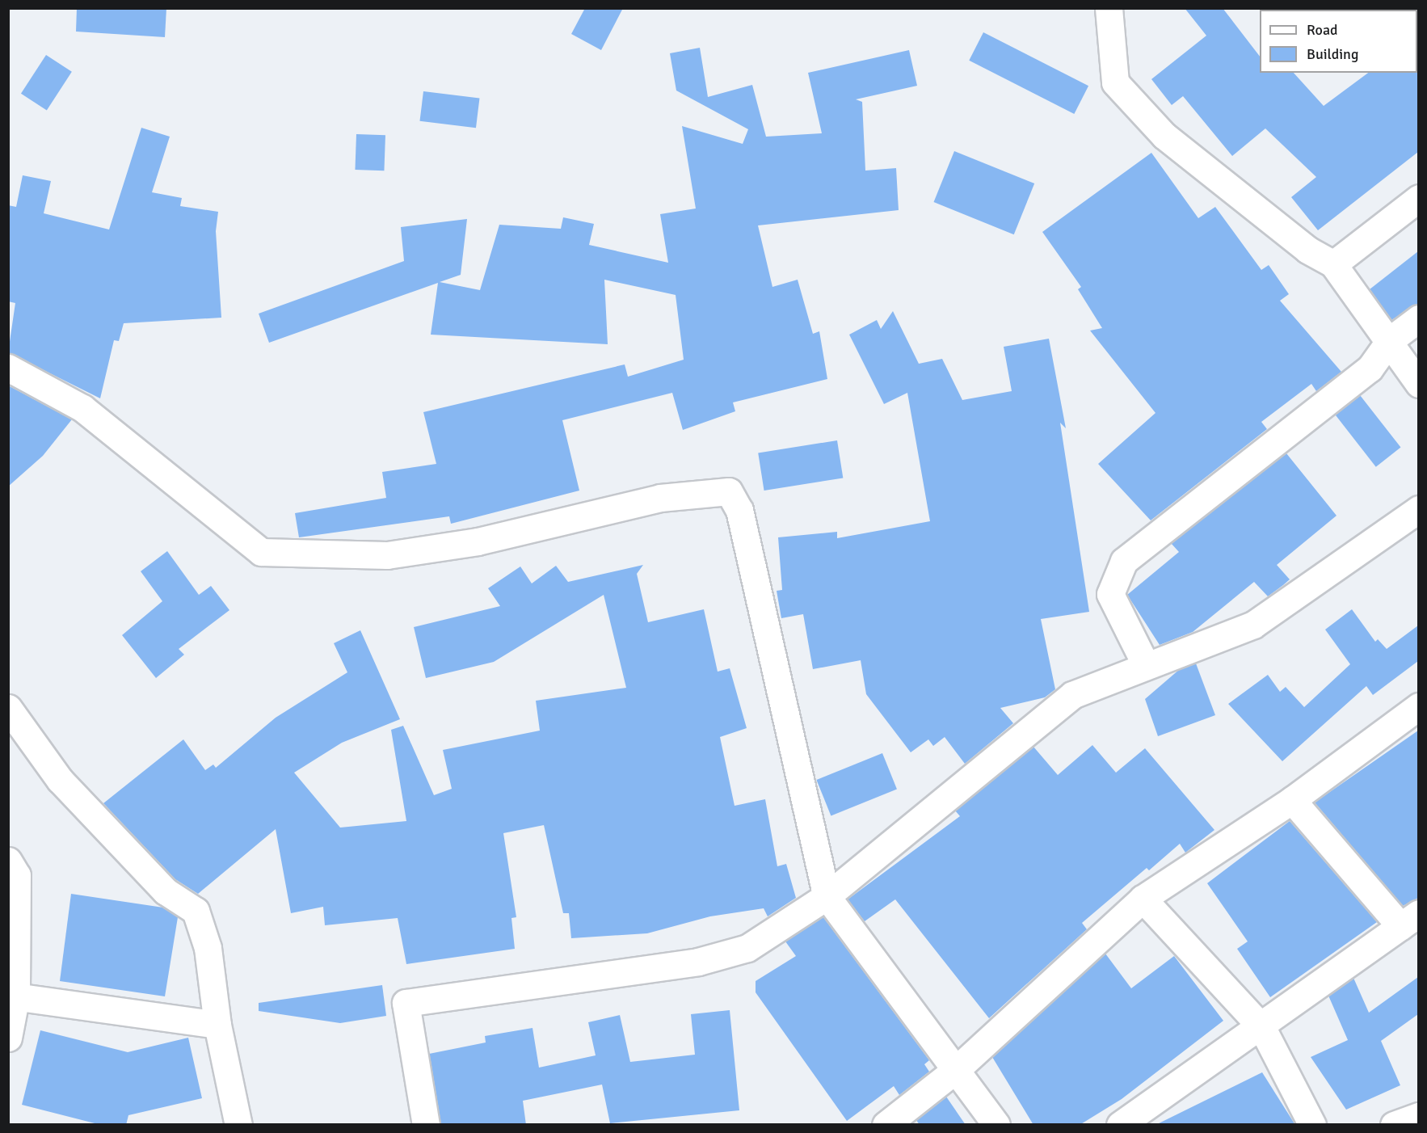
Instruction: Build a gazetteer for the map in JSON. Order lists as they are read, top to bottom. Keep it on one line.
{"legend":["Road","Building"]}
